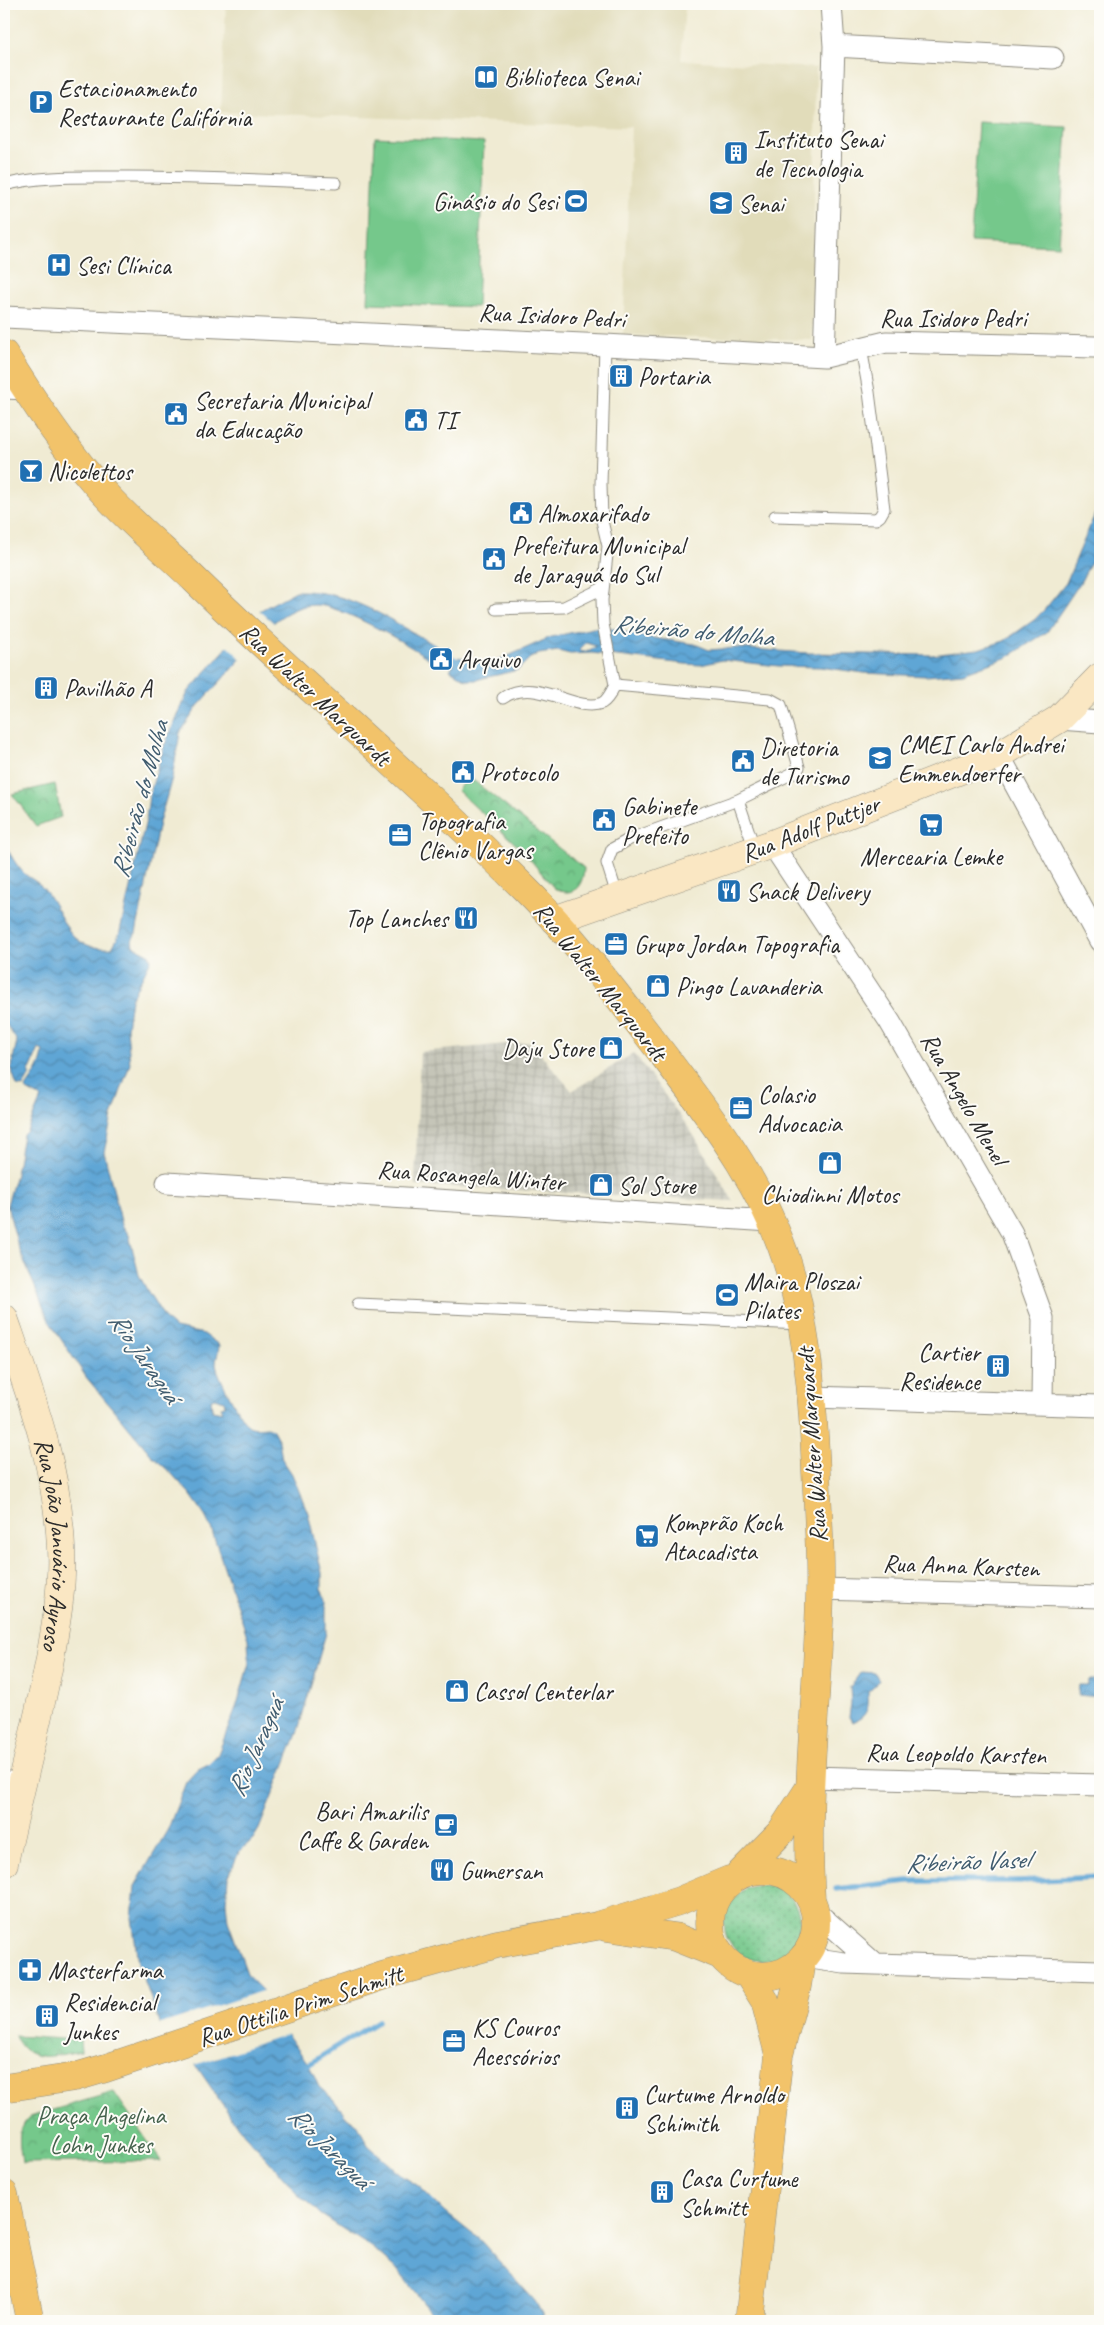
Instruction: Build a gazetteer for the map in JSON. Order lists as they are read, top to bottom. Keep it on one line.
{"streets":{"main road":["Rua Walter Marquardt","Rua Ottilia Prim Schmitt"],"street":["Rua Isidoro Pedri","Rua Adolf Puttjer","Rua Angelo Menel","Rua Rosangela Winter","Rua João Januário Ayroso","Rua Anna Karsten","Rua Leopoldo Karsten"]},"crossings":[["Rua Walter Marquardt","Rua Adolf Puttjer"],["Rua Walter Marquardt","Rua Rosangela Winter"],["Rua Walter Marquardt","Rua Anna Karsten"],["Rua Walter Marquardt","Rua Leopoldo Karsten"],["Rua Walter Marquardt","Rua Ottilia Prim Schmitt"],["Rua Adolf Puttjer","Rua Angelo Menel"]],"water":["Ribeirão do Molha","Rio Jaraguá","Ribeirão Vasel"],"parks":["Praça Angelina Lohn Junkes"],"places":{"library":["Biblioteca Senai"],"parking":["Estacionamento Restaurante Califórnia"],"building":["Instituto Senai de Tecnologia","Portaria","Pavilhão A","Cartier Residence","Residencial Junkes","Curtume Arnoldo Schimith","Casa Curtume Schmitt"],"sports":["Ginásio do Sesi","Maira Ploszai Pilates"],"school or university":["Senai","CMEI Carlo Andrei Emmendoerfer"],"hospital":["Sesi Clínica"],"public building":["Secretaria Municipal da Educação","TI","Almoxarifado","Prefeitura Municipal de Jaraguá do Sul","Arquivo","Diretoria de Turismo","Protocolo","Gabinete Prefeito"],"bar":["Nicolettos"],"supermarket":["Mercearia Lemke","Komprão Koch Atacadista"],"office":["Topografia Clênio Vargas","Grupo Jordan Topografia","Colasio Advocacia","KS Couros Acessórios"],"restaurant":["Snack Delivery","Top Lanches","Gumersan"],"shop":["Pingo Lavanderia","Daju Store","Chiodinni Motos","Sol Store","Cassol Centerlar"],"cafe":["Bari Amarilis Caffe & Garden"],"pharmacy":["Masterfarma"]}}
